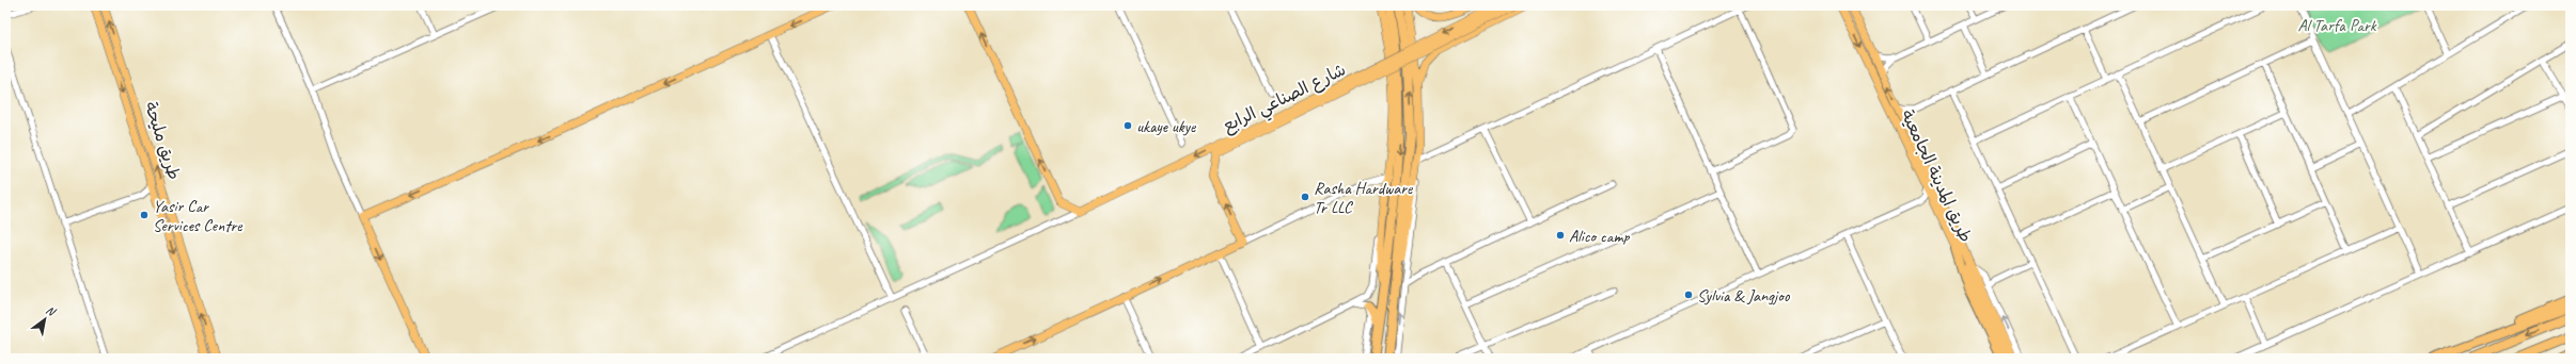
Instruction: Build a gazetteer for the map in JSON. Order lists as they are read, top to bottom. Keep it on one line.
{"streets":{"main road":["شارع الصناعي الرابع","طريق مليحة","طريق المدينة الجامعية"]},"parks":["Al Tarfa Park"],"places":["ukaye ukye","Rasha Hardware Tr LLC","Yasir Car Services Centre","Alico camp","Sylvia & Jangjoo"],"north":"top right"}
